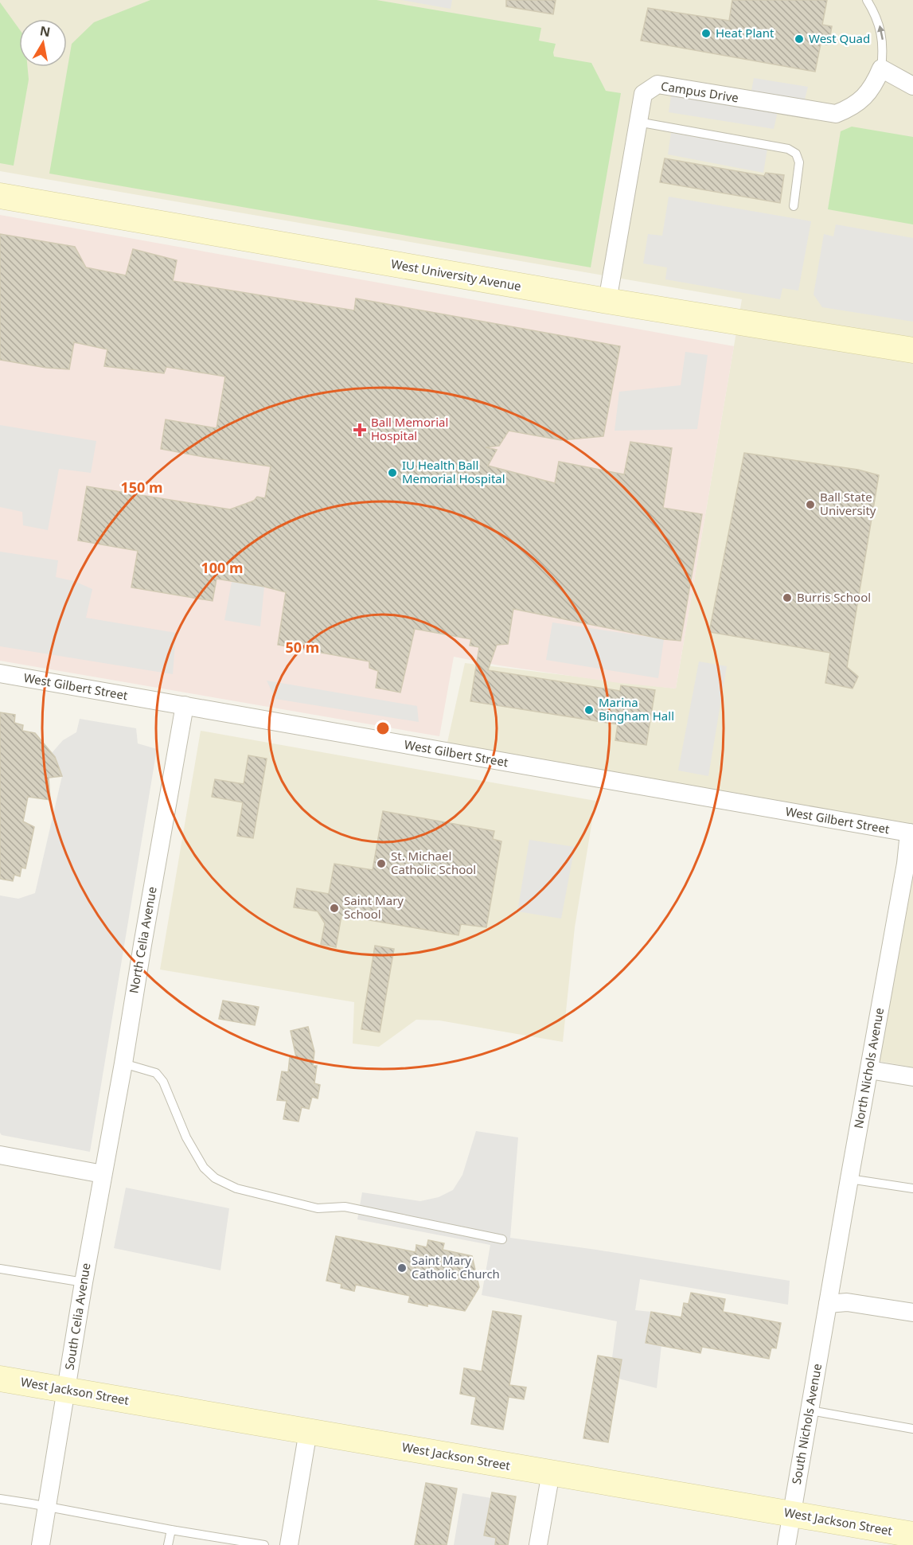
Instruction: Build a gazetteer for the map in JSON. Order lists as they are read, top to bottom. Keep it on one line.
{"streets":{"main road":["West University Avenue","West Jackson Street"],"street":["Campus Drive","West Gilbert Street","North Celia Avenue","North Nichols Avenue","South Celia Avenue","South Nichols Avenue"]},"crossings":[["Campus Drive","West University Avenue"],["West Gilbert Street","North Celia Avenue"],["West Gilbert Street","North Nichols Avenue"],["North Celia Avenue","South Celia Avenue"],["North Nichols Avenue","South Nichols Avenue"],["South Celia Avenue","West Jackson Street"],["West Jackson Street","South Nichols Avenue"]],"places":{"other":["Heat Plant","West Quad","IU Health Ball Memorial Hospital","Ball State University","Burris School","Marina Bingham Hall","St. Michael Catholic School","Saint Mary School","Saint Mary Catholic Church"],"health":["Ball Memorial Hospital"]},"north":"top","rings":["150 m","100 m","50 m"]}
